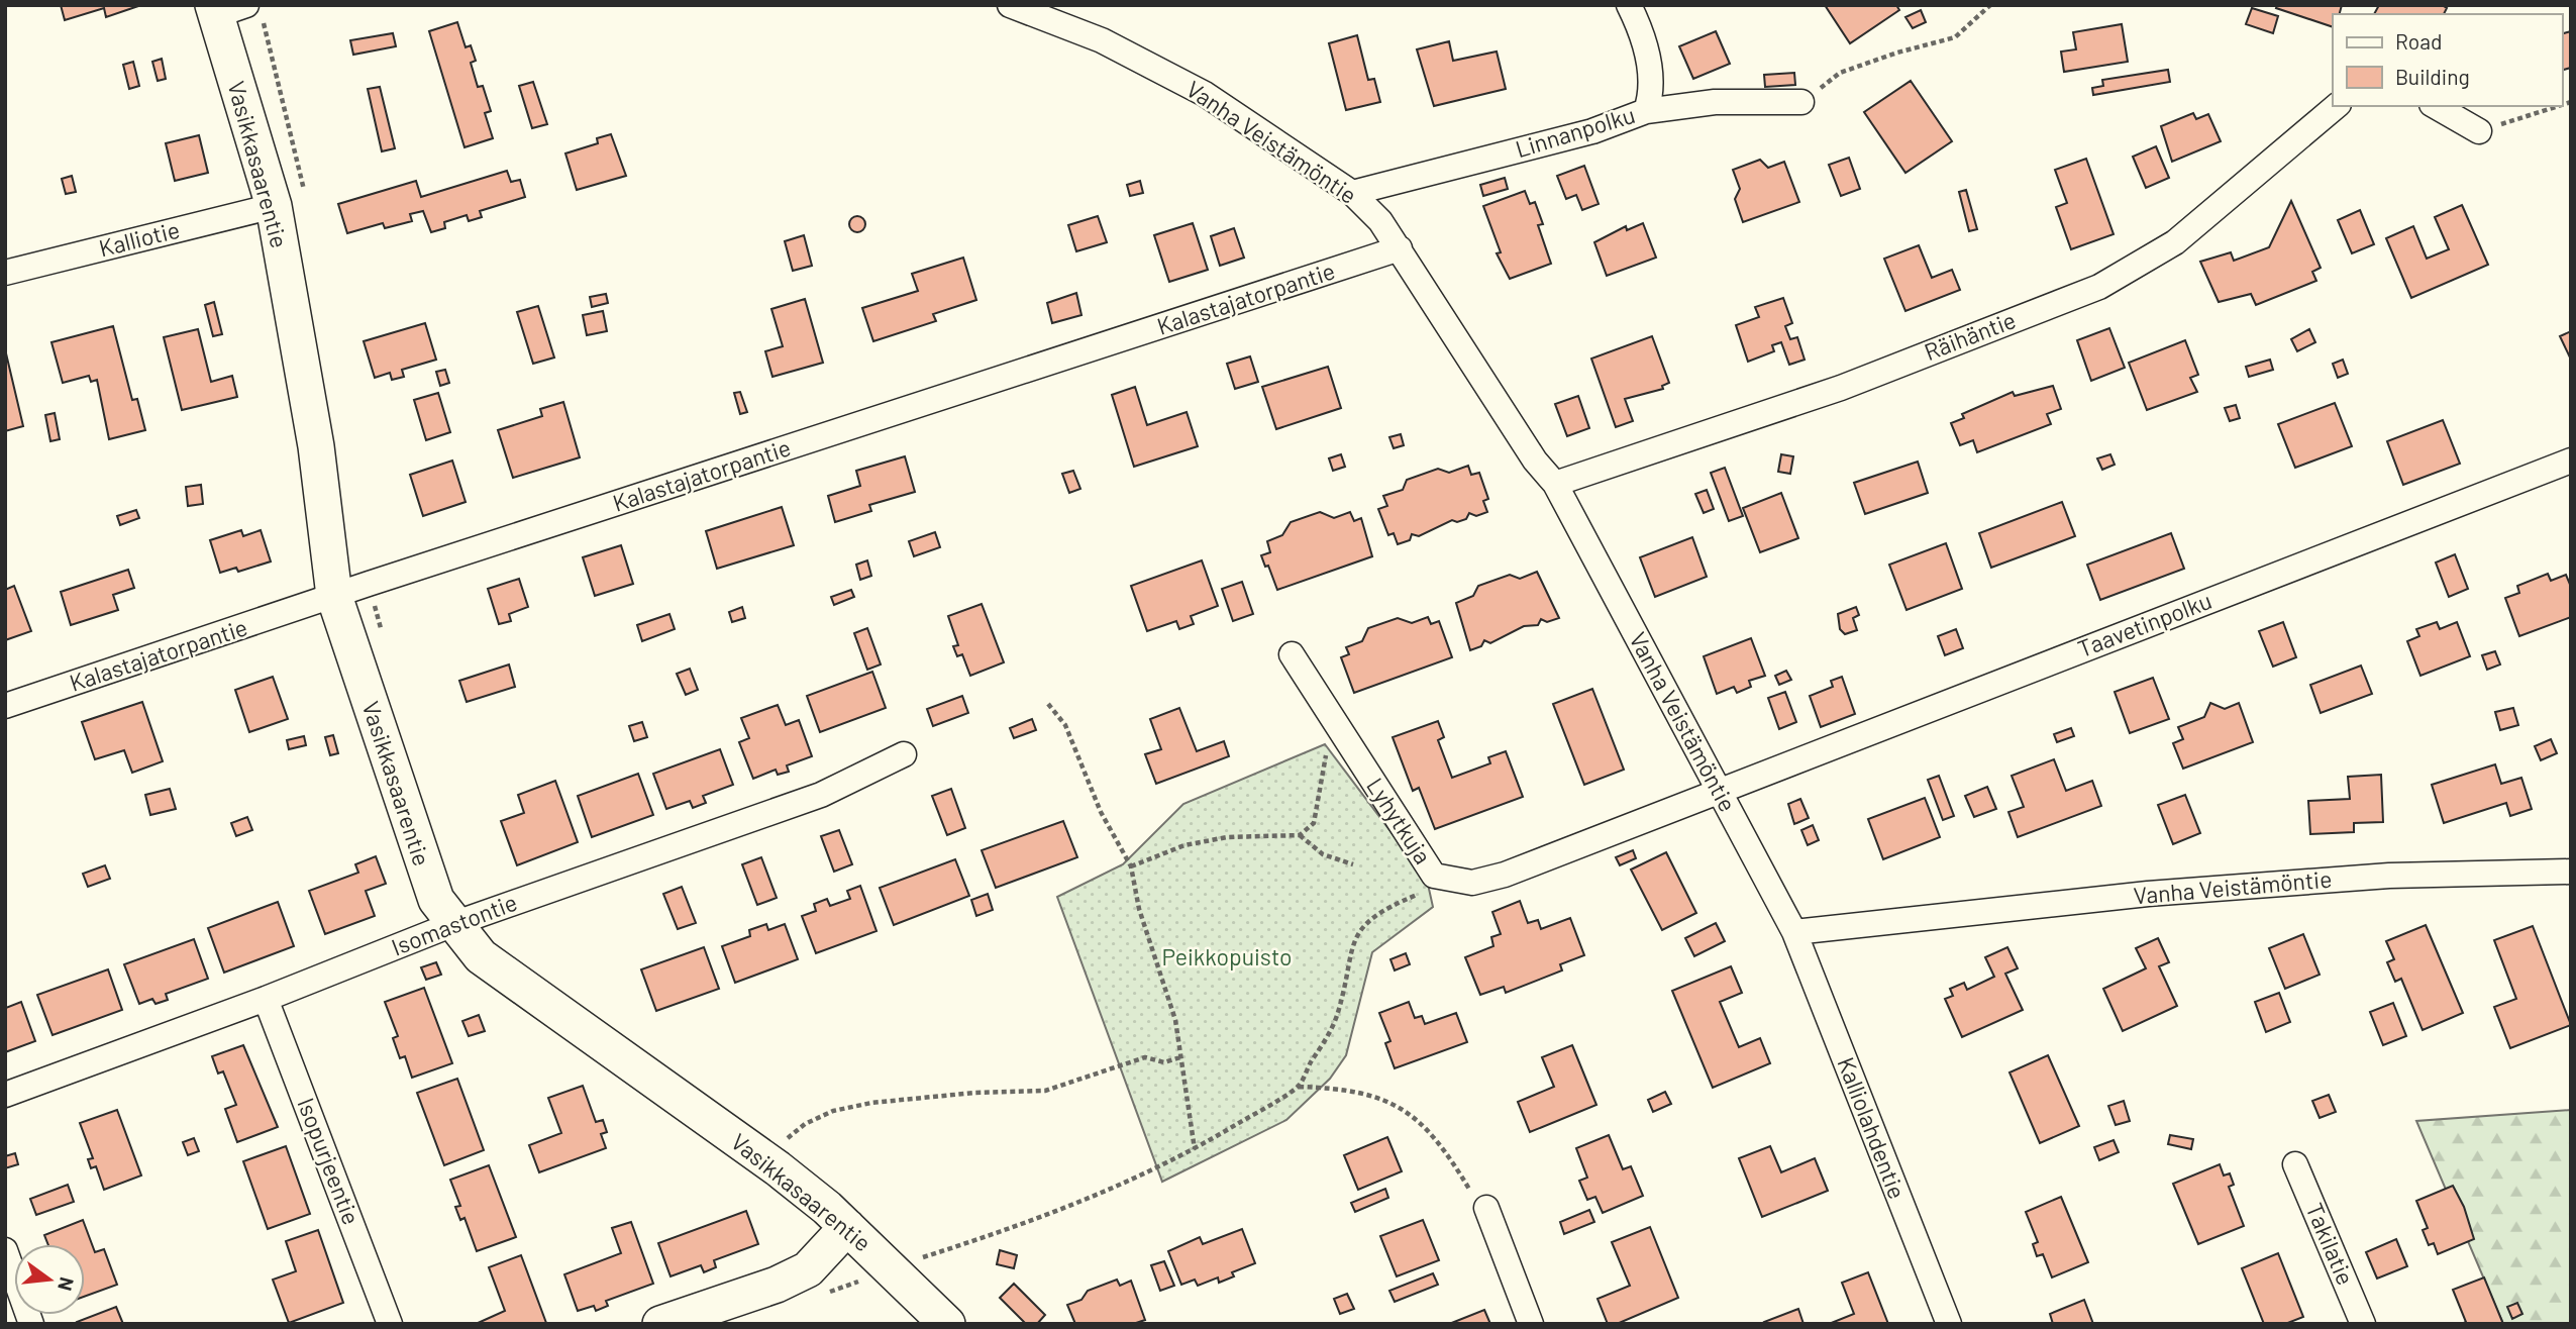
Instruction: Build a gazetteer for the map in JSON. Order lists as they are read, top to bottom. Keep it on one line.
{"streets":{"street":["Linnanpolku","Vanha Veistämöntie","Vasikkasaarentie","Kalliotie","Kalastajatorpantie","Räihäntie","Taavetinpolku","Lyhytkuja","Isomastontie","Kalliolahdentie","Isopurjeentie","Takilatie"]},"crossings":[["Linnanpolku","Vanha Veistämöntie"],["Vanha Veistämöntie","Kalastajatorpantie"],["Vanha Veistämöntie","Räihäntie"],["Vanha Veistämöntie","Taavetinpolku"],["Vanha Veistämöntie","Lyhytkuja"],["Vanha Veistämöntie","Kalliolahdentie"],["Vasikkasaarentie","Kalliotie"],["Vasikkasaarentie","Kalastajatorpantie"],["Vasikkasaarentie","Isomastontie"],["Taavetinpolku","Lyhytkuja"],["Isomastontie","Isopurjeentie"]],"parks":["Peikkopuisto"],"legend":["Road","Building"],"north":"right"}
